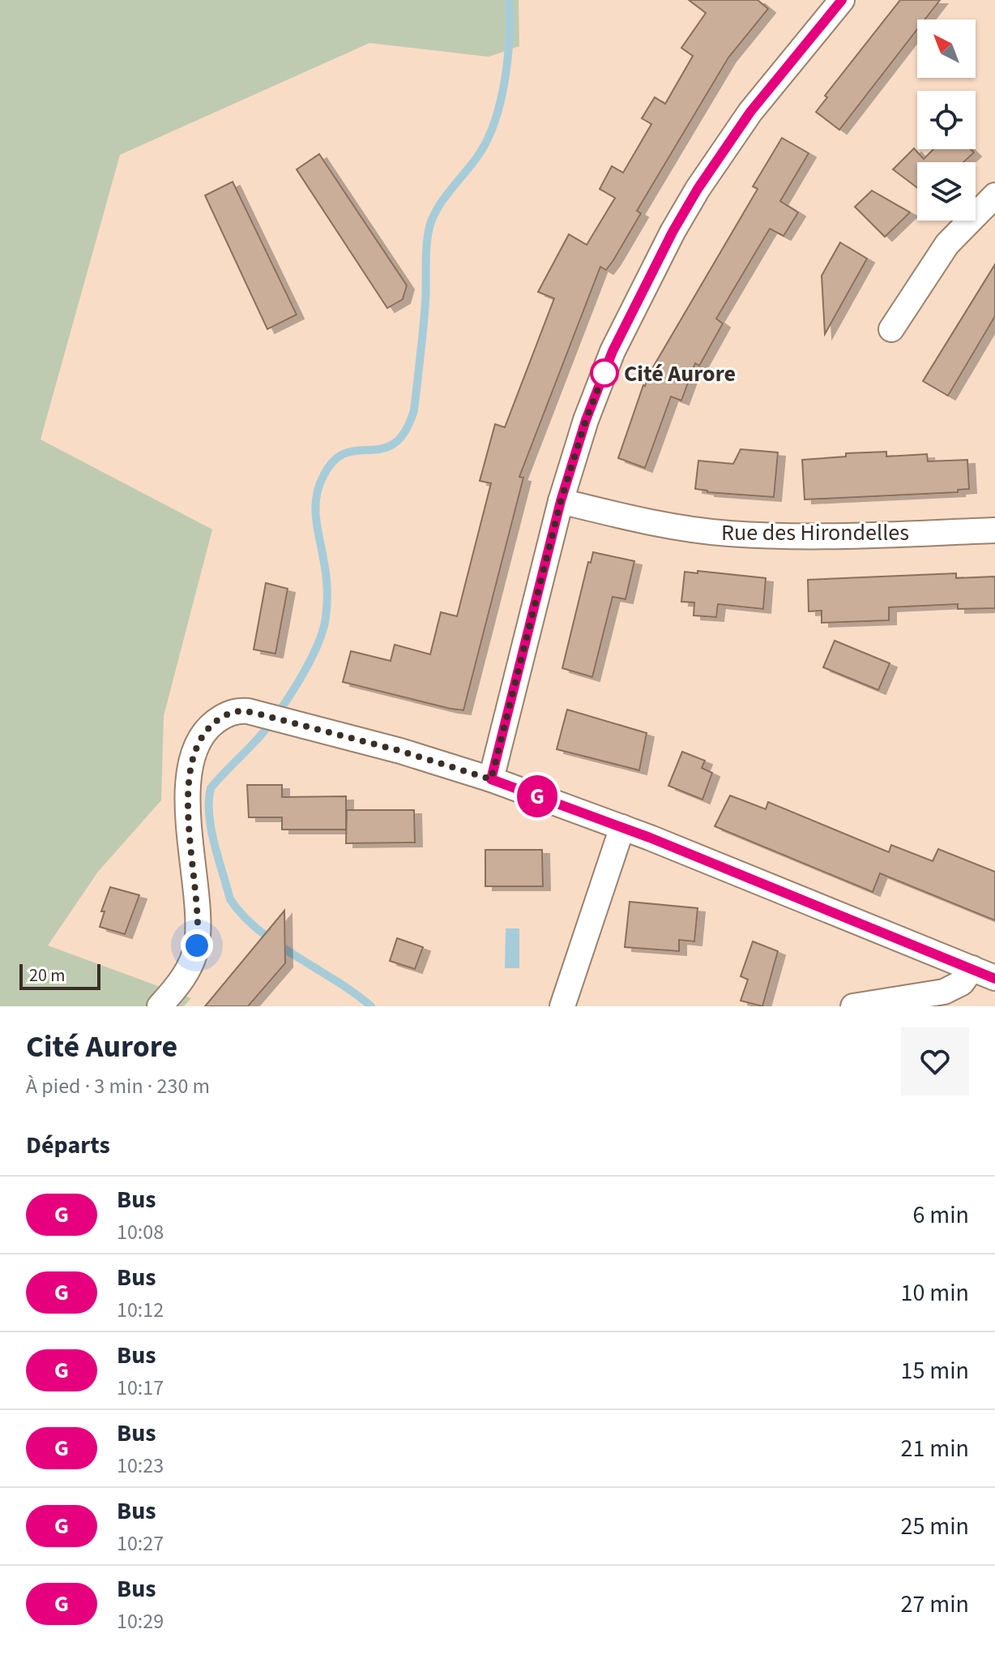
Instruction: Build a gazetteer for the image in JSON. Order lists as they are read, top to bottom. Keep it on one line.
{"streets":{"street":["Rue des Hirondelles"]},"places":["Cité Aurore"],"lines":["bus line G"],"scale_bar":"20 m","north":"top left","page":{"on_map":"G","scale":"20 m","heading":[["Cité Aurore","À pied · 3 min · 230 m"],"Départs"],"list":[{"mark":"G","name":"Bus","note":"10:08","value":"6 min"},{"mark":"G","name":"Bus","note":"10:12","value":"10 min"},{"mark":"G","name":"Bus","note":"10:17","value":"15 min"},{"mark":"G","name":"Bus","note":"10:23","value":"21 min"},{"mark":"G","name":"Bus","note":"10:27","value":"25 min"},{"mark":"G","name":"Bus","note":"10:29","value":"27 min"}]}}
